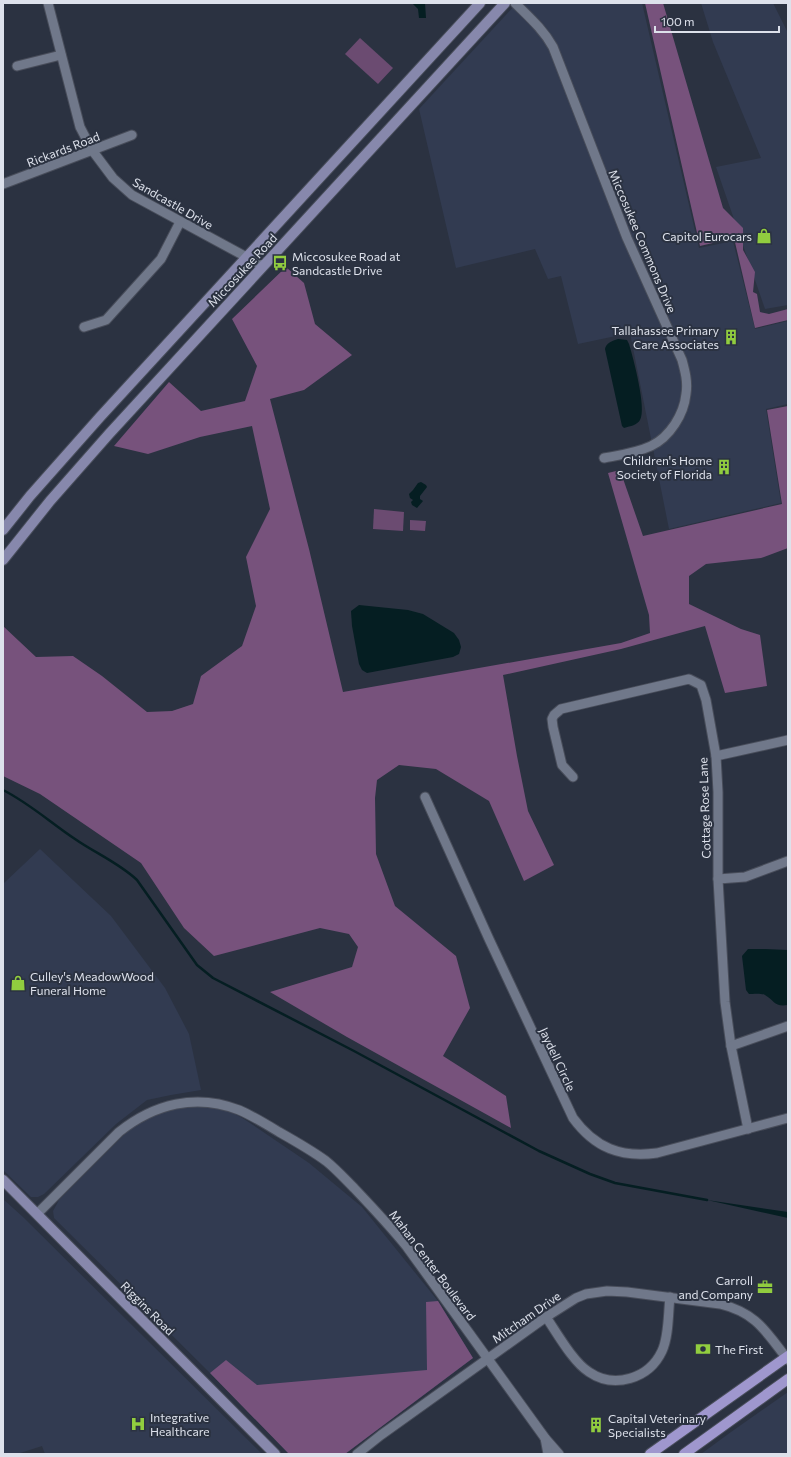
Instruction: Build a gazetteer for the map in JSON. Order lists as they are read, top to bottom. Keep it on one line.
{"streets":{"street":["Rickards Road","Sandcastle Drive","Miccosukee Commons Drive","Miccosukee Road","Cottage Rose Lane","Jaydell Circle","Mahan Center Boulevard","Riggins Road","Mitcham Drive"]},"crossings":[["Rickards Road","Sandcastle Drive"],["Sandcastle Drive","Miccosukee Road"],["Cottage Rose Lane","Jaydell Circle"],["Mahan Center Boulevard","Riggins Road"],["Mahan Center Boulevard","Mitcham Drive"]],"places":{"shop":["Capitol Eurocars","Culley's MeadowWood Funeral Home"],"bus stop":["Miccosukee Road at Sandcastle Drive"],"building":["Tallahassee Primary Care Associates","Children's Home Society of Florida","Capital Veterinary Specialists"],"office":["Carroll and Company"],"bank":["The First"],"hospital":["Integrative Healthcare"]},"scale_bar":"100 m"}
